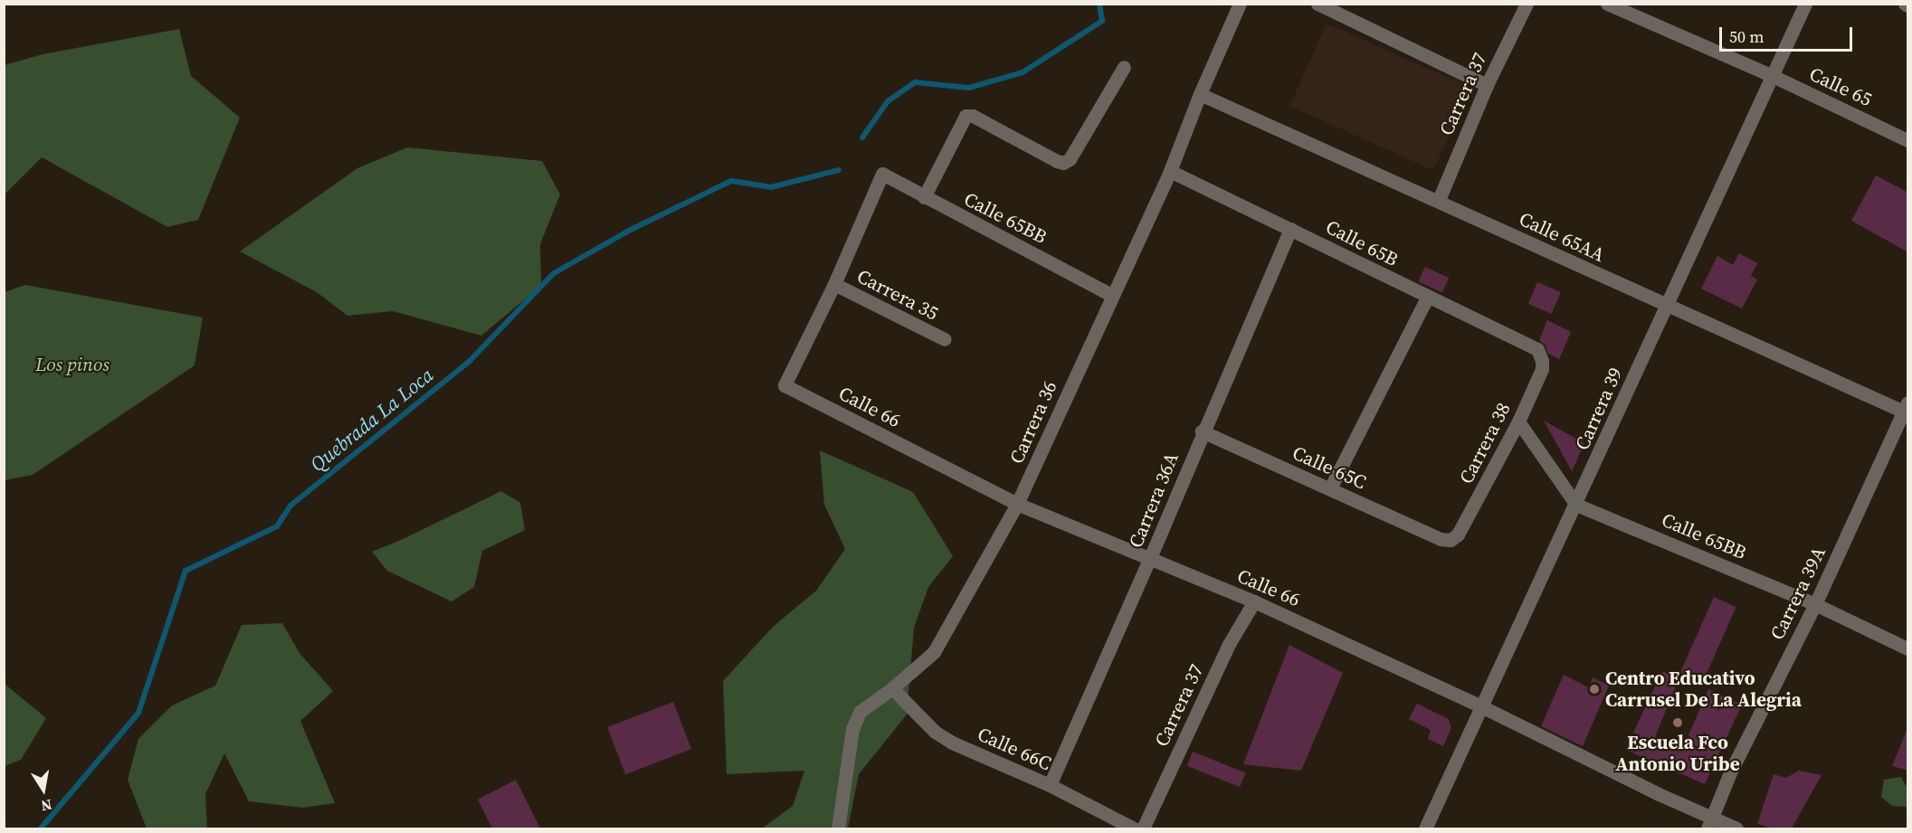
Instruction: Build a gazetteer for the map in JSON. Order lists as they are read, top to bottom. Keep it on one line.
{"streets":{"street":["Calle 65","Carrera 37","Calle 65BB","Calle 65AA","Calle 65B","Carrera 35","Calle 66","Carrera 39","Carrera 36","Carrera 38","Calle 65C","Carrera 36A","Carrera 39A","Calle 66C"]},"crossings":[["Calle 65","Carrera 39"],["Carrera 37","Calle 65AA"],["Carrera 37","Calle 66"],["Calle 65BB","Carrera 35"],["Calle 65BB","Carrera 39"],["Calle 65BB","Carrera 36"],["Calle 65BB","Carrera 39A"],["Calle 65AA","Carrera 39"],["Calle 65AA","Carrera 36"],["Calle 65AA","Carrera 39A"],["Calle 65B","Carrera 36"],["Calle 65B","Carrera 38"],["Calle 65B","Carrera 36A"],["Carrera 35","Calle 66"],["Calle 66","Carrera 39"],["Calle 66","Carrera 36"],["Calle 66","Carrera 36A"],["Calle 66","Carrera 39A"],["Carrera 36","Calle 66C"],["Carrera 38","Calle 65C"],["Calle 65C","Carrera 36A"],["Carrera 36A","Calle 66C"]],"water":["Quebrada La Loca"],"parks":["Los pinos"],"places":["Centro Educativo Carrusel De La Alegria","Escuela Fco Antonio Uribe"],"scale_bar":"50 m","north":"bottom"}
